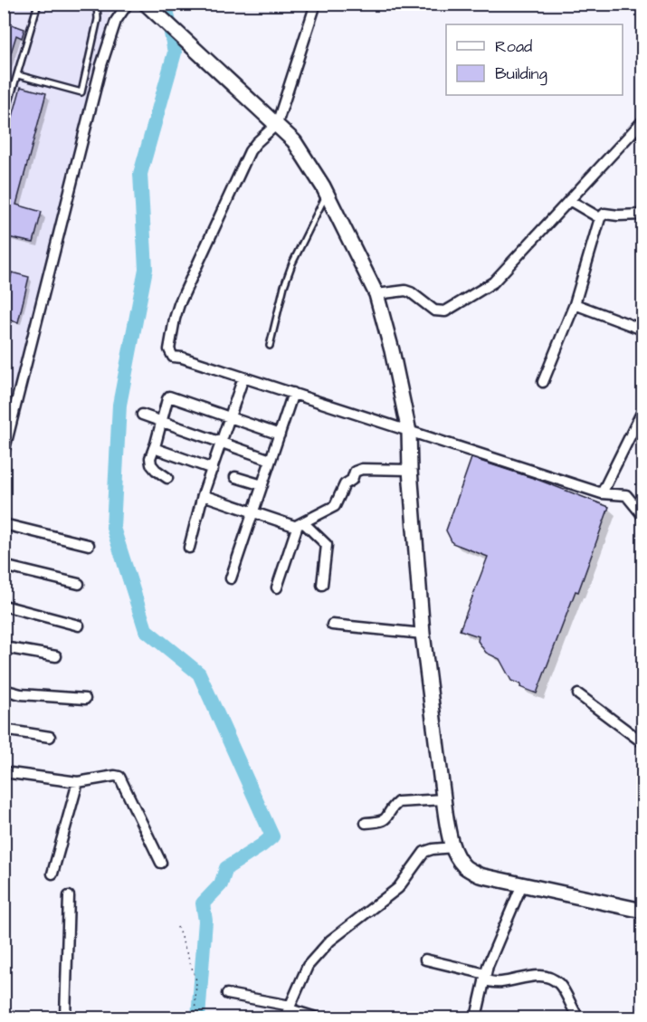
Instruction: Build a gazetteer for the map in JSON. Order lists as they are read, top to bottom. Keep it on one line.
{"legend":["Road","Building"]}
